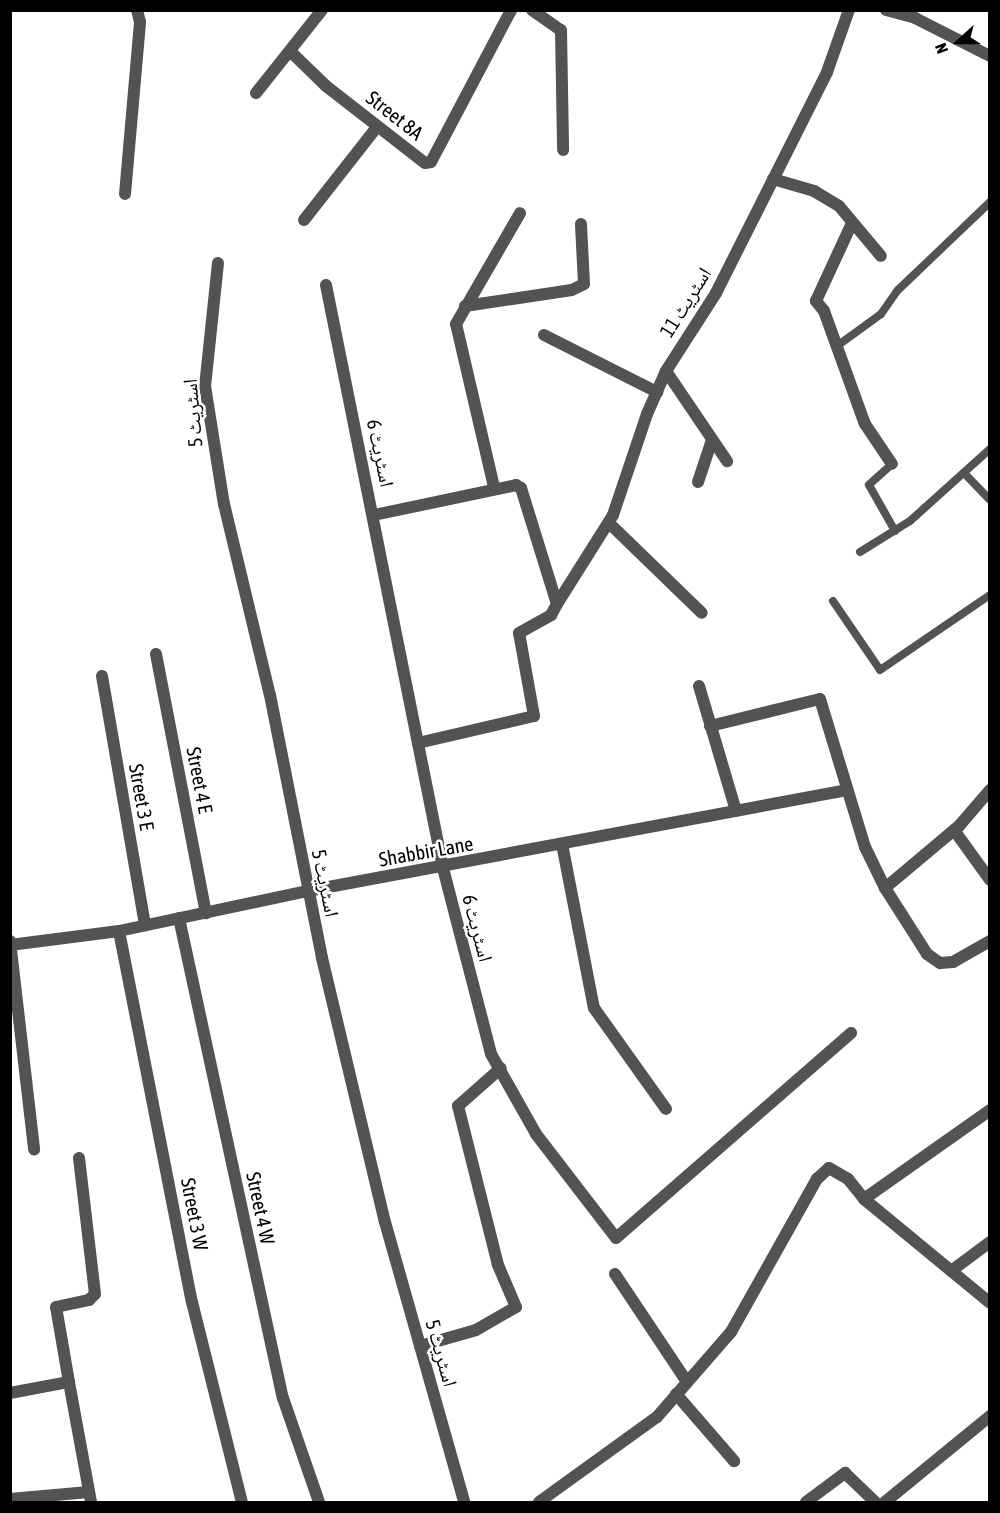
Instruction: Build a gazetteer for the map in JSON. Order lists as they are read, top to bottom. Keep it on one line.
{"streets":{"street":["Street 8A","اسٹریٹ 11","اسٹریٹ 5","اسٹریٹ 6","Street 4 E","Street 3 E","Shabbir Lane","Street 4 W","Street 3 W"]},"crossings":[["اسٹریٹ 11","اسٹریٹ 6"],["اسٹریٹ 5","Shabbir Lane"],["اسٹریٹ 6","Shabbir Lane"],["Street 4 E","Shabbir Lane"],["Street 3 E","Shabbir Lane"],["Shabbir Lane","Street 4 W"],["Shabbir Lane","Street 3 W"]],"north":"left"}
